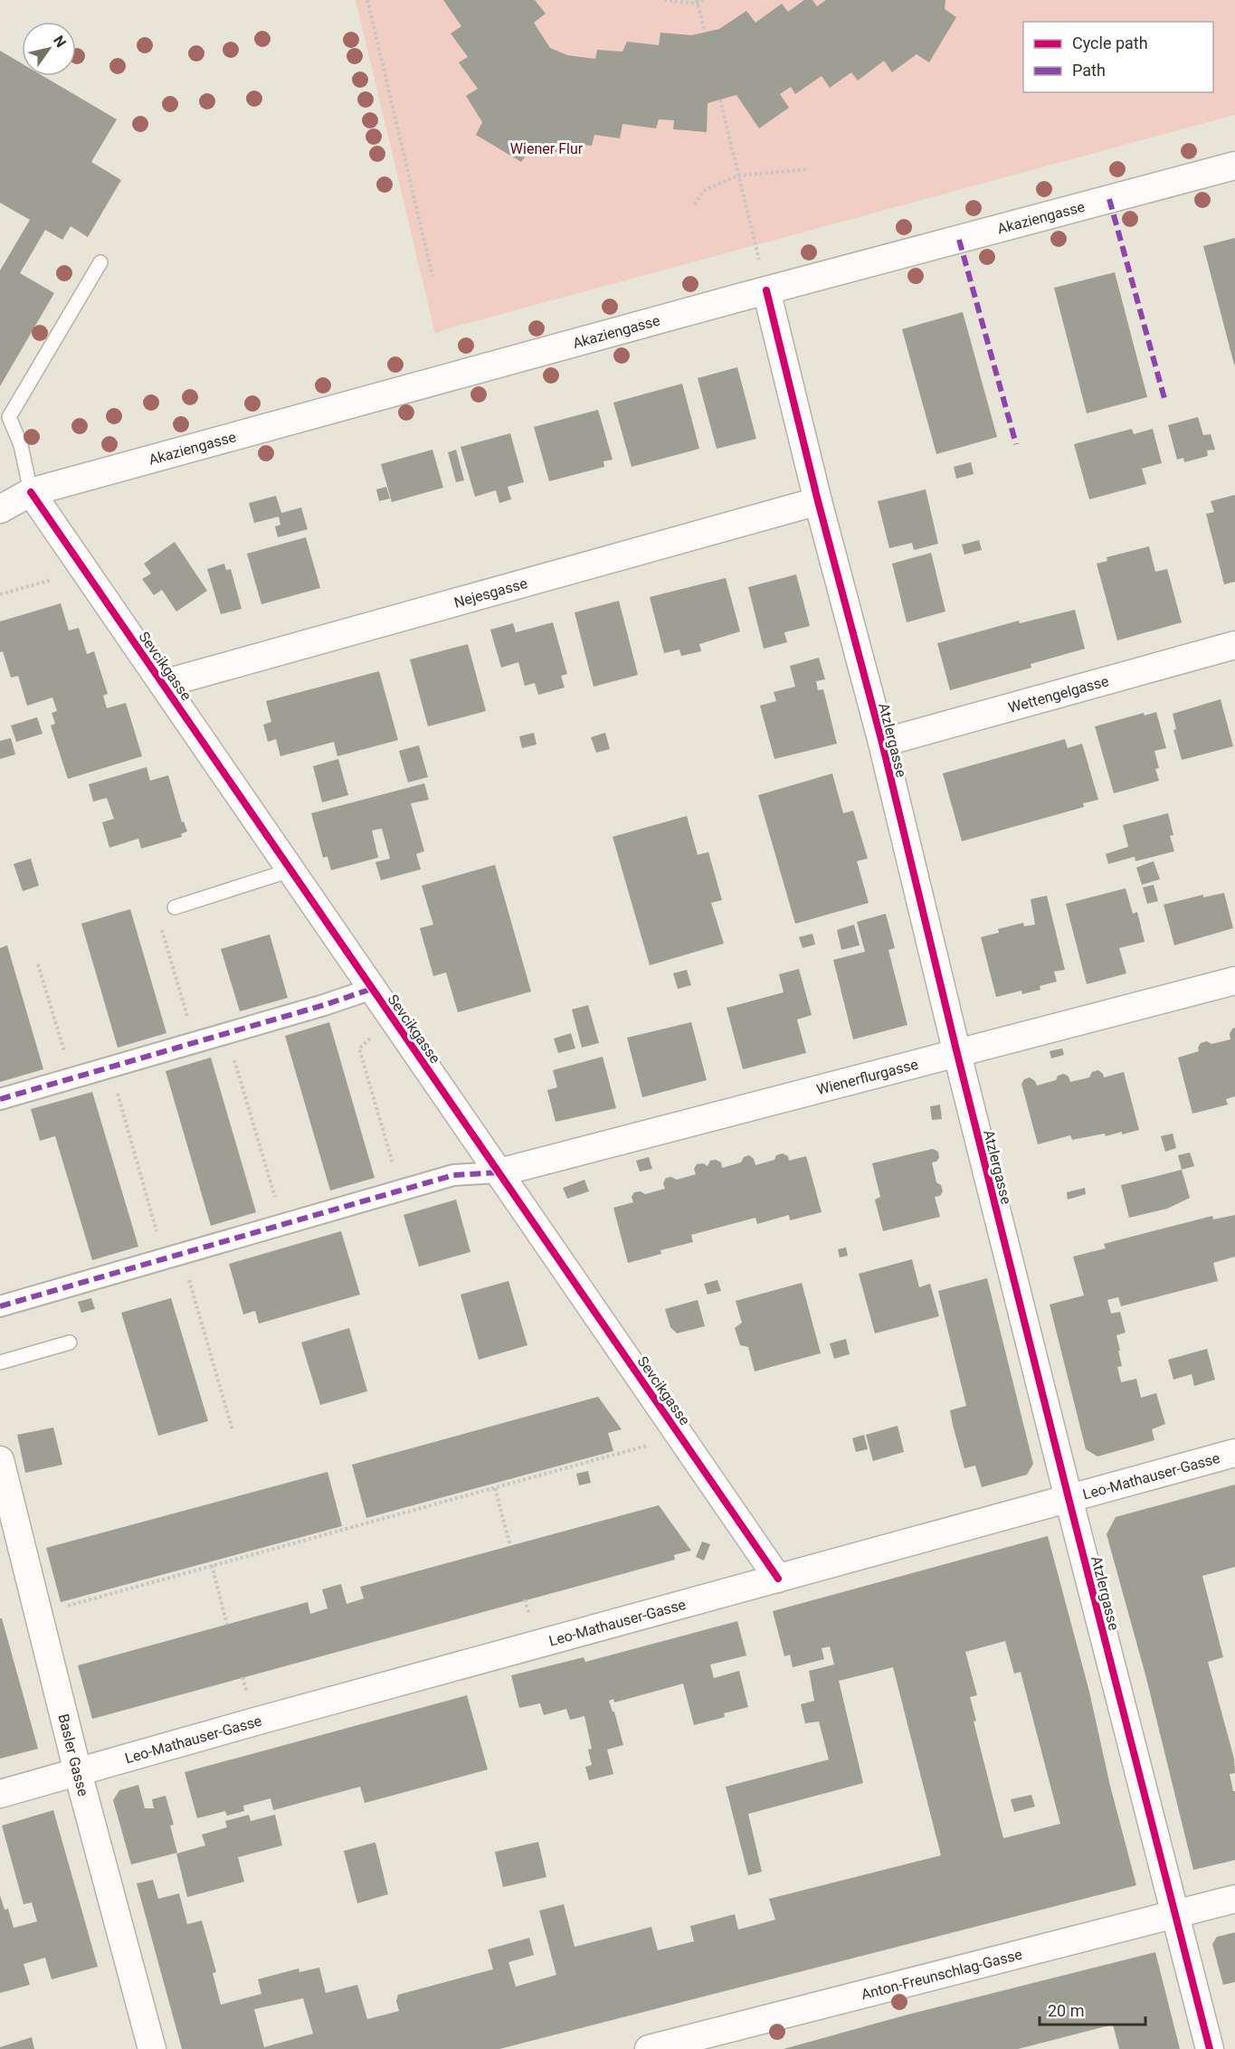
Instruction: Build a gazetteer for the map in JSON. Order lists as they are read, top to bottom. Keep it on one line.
{"streets":{"street":["Akaziengasse","Nejesgasse","Sevcikgasse","Wettengelgasse","Atzlergasse","Wienerflurgasse","Leo-Mathauser-Gasse","Basler Gasse","Anton-Freunschlag-Gasse"]},"crossings":[["Akaziengasse","Sevcikgasse"],["Akaziengasse","Atzlergasse"],["Nejesgasse","Sevcikgasse"],["Nejesgasse","Atzlergasse"],["Sevcikgasse","Wienerflurgasse"],["Sevcikgasse","Leo-Mathauser-Gasse"],["Wettengelgasse","Atzlergasse"],["Atzlergasse","Wienerflurgasse"],["Atzlergasse","Leo-Mathauser-Gasse"],["Atzlergasse","Anton-Freunschlag-Gasse"],["Leo-Mathauser-Gasse","Basler Gasse"]],"parks":["Wiener Flur"],"legend":["Cycle path","Path"],"scale_bar":"20 m","north":"top right"}
